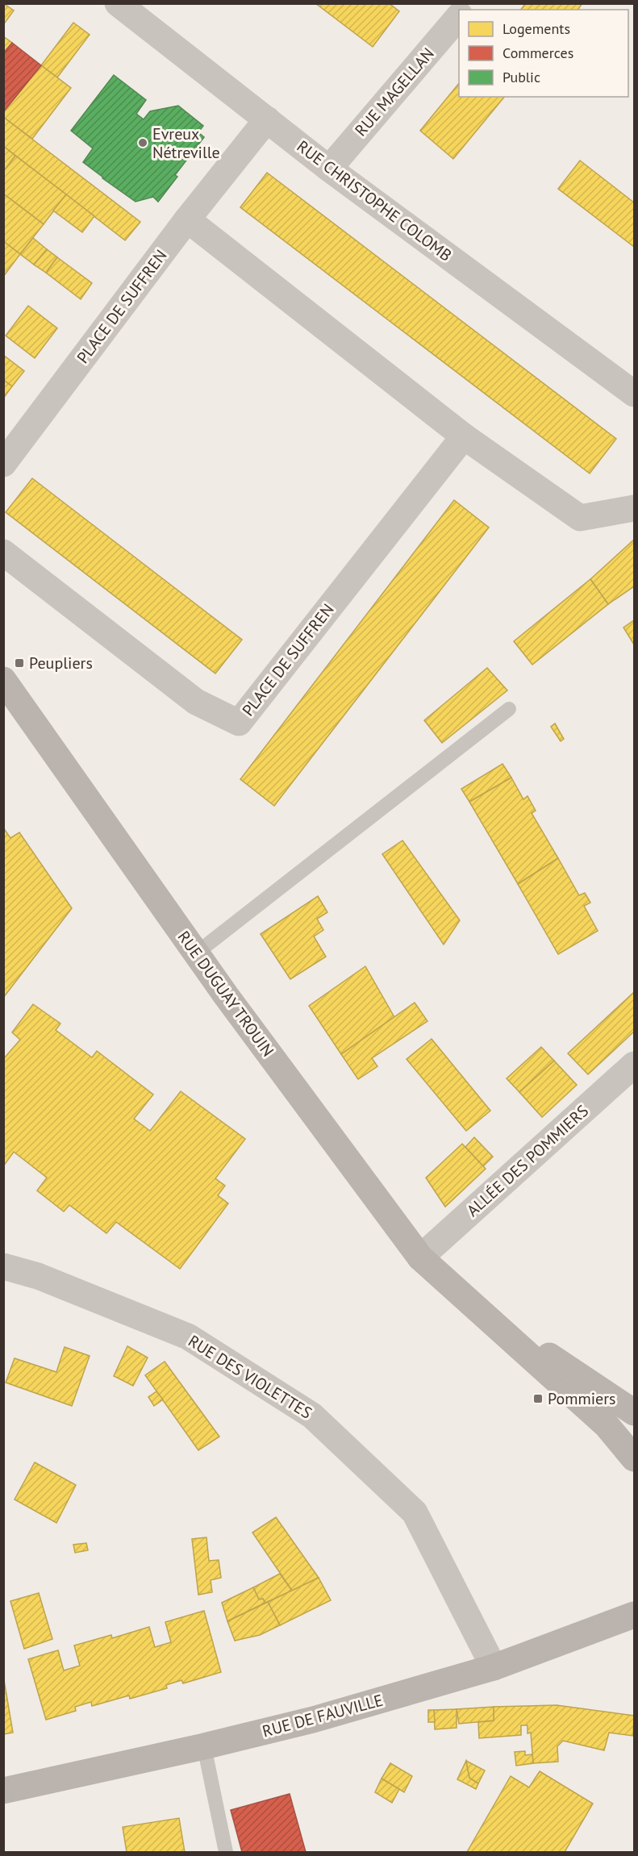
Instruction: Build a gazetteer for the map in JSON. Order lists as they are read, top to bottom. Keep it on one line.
{"streets":{"street":["RUE MAGELLAN","RUE CHRISTOPHE COLOMB","PLACE DE SUFFREN","RUE DUGUAY TROUIN","ALLÉE DES POMMIERS","RUE DES VIOLETTES","RUE DE FAUVILLE"]},"crossings":[["RUE MAGELLAN","RUE CHRISTOPHE COLOMB"],["RUE CHRISTOPHE COLOMB","PLACE DE SUFFREN"],["RUE DUGUAY TROUIN","ALLÉE DES POMMIERS"],["RUE DES VIOLETTES","RUE DE FAUVILLE"]],"places":{"other":["Evreux Nétreville"],"transit":["Peupliers","Pommiers"]},"legend":["Logements","Commerces","Public"]}
